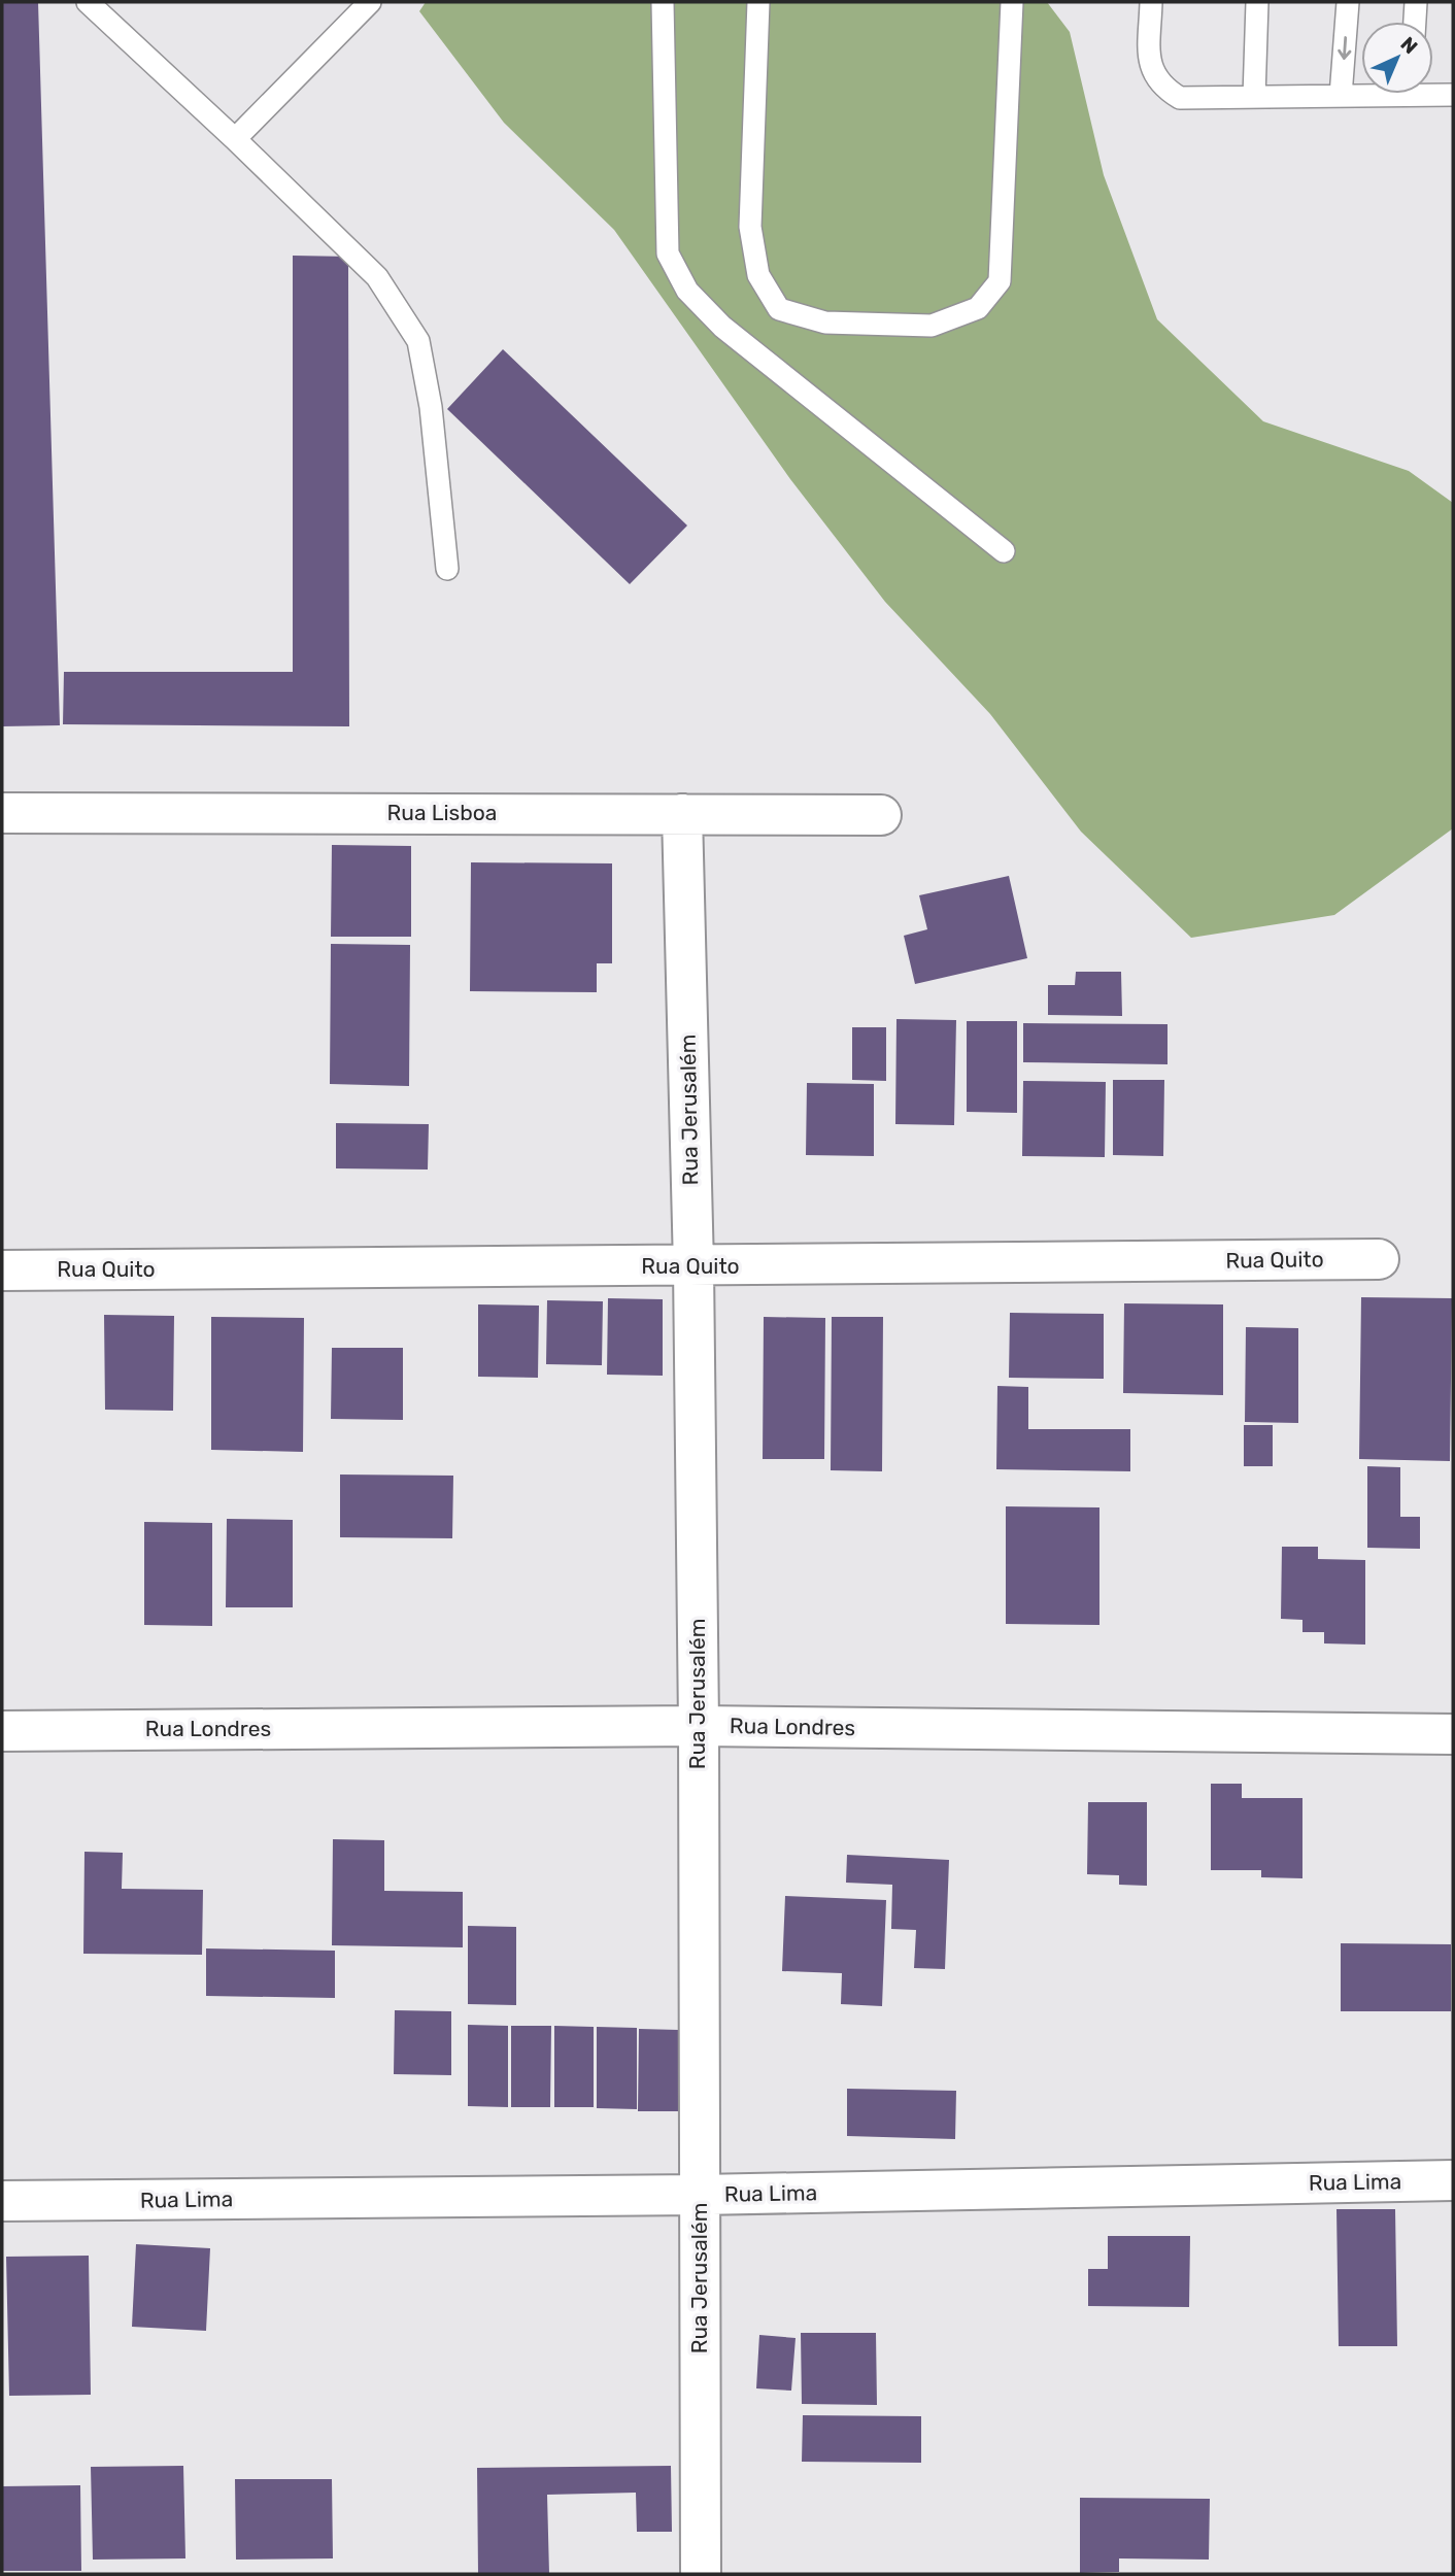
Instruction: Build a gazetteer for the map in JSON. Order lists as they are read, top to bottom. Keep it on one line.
{"streets":{"street":["Rua Lisboa","Rua Jerusalém","Rua Quito","Rua Londres","Rua Lima"]},"crossings":[["Rua Lisboa","Rua Jerusalém"],["Rua Jerusalém","Rua Quito"],["Rua Jerusalém","Rua Londres"],["Rua Jerusalém","Rua Lima"]],"north":"top right"}
